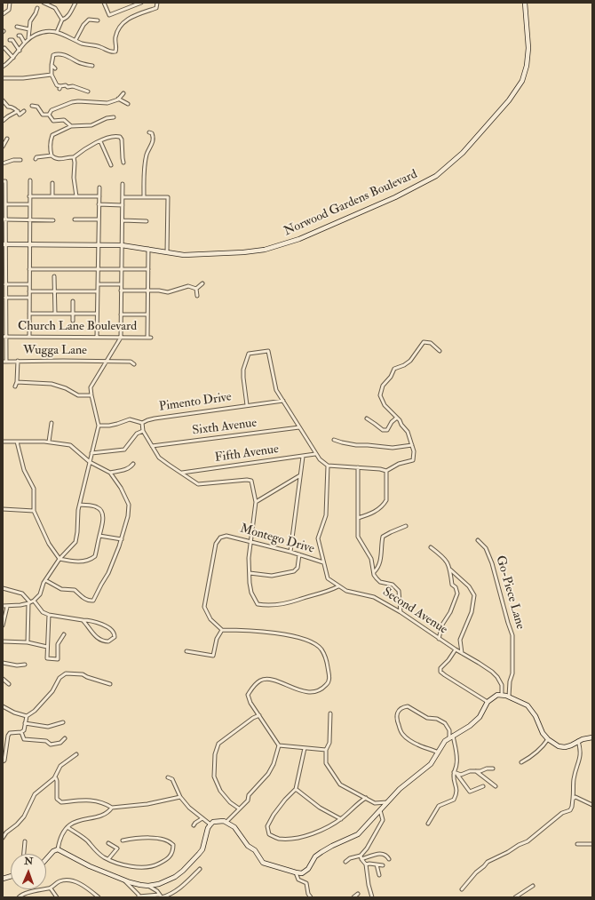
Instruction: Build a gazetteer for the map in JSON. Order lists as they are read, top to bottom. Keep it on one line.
{"streets":{"street":["Norwood Gardens Boulevard","Church Lane Boulevard","Wugga Lane","Pimento Drive","Sixth Avenue","Fifth Avenue","Montego Drive","Go-Piece Lane","Second Avenue"]},"crossings":[["Montego Drive","Second Avenue"]],"north":"top"}
